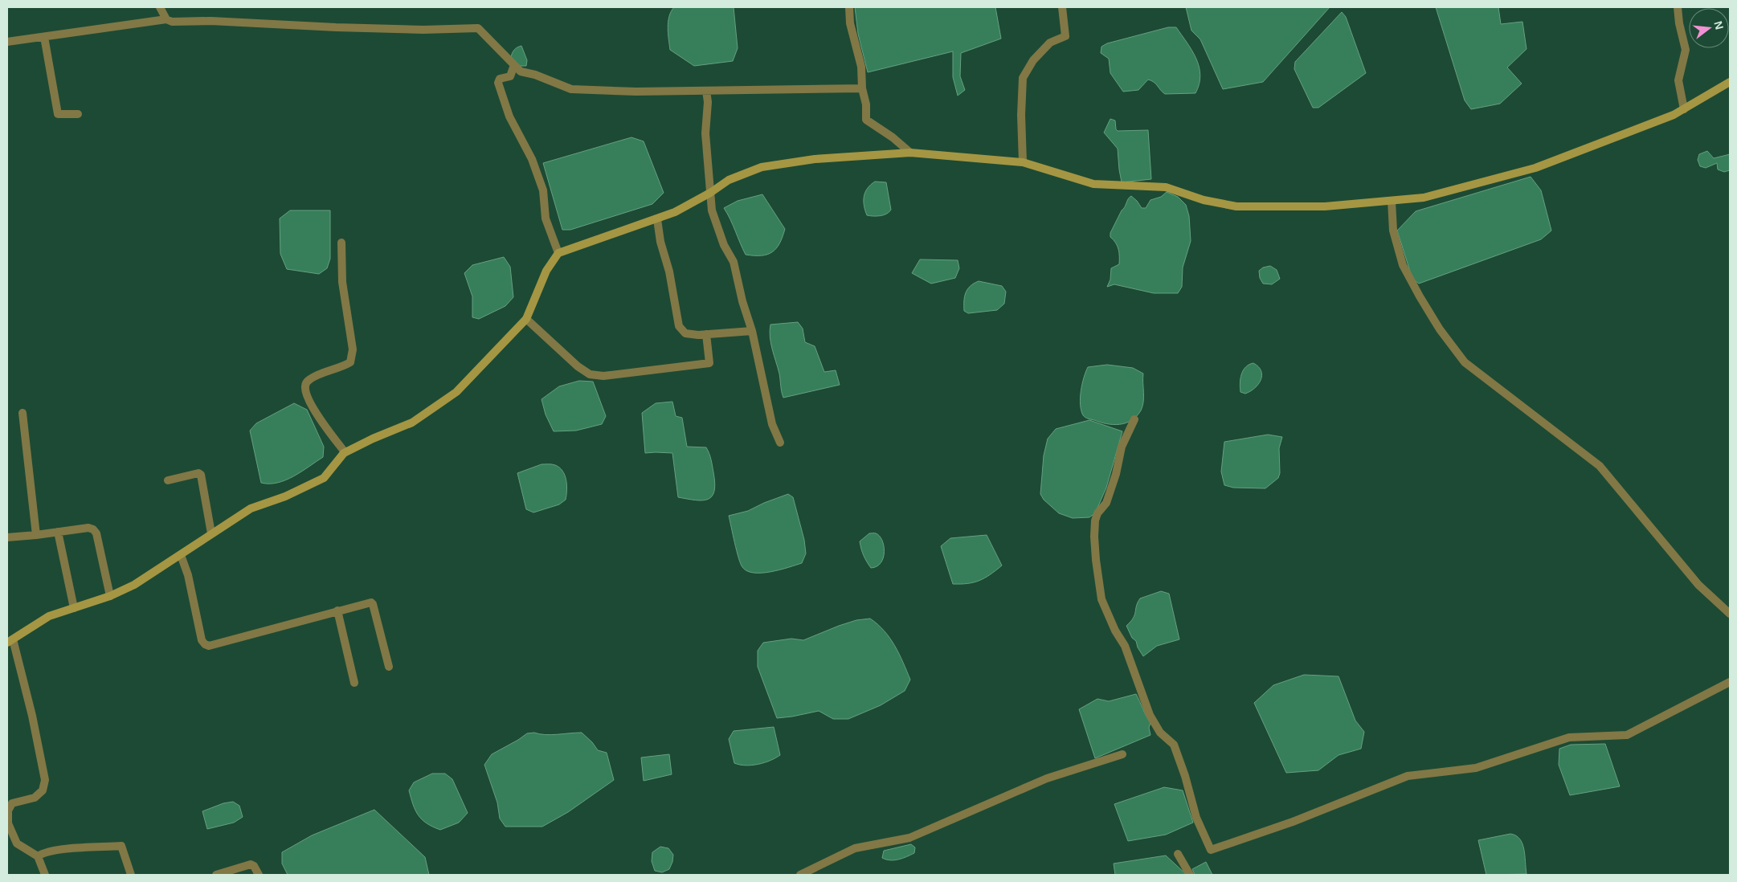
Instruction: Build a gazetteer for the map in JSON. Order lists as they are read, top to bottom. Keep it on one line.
{"north":"right"}
